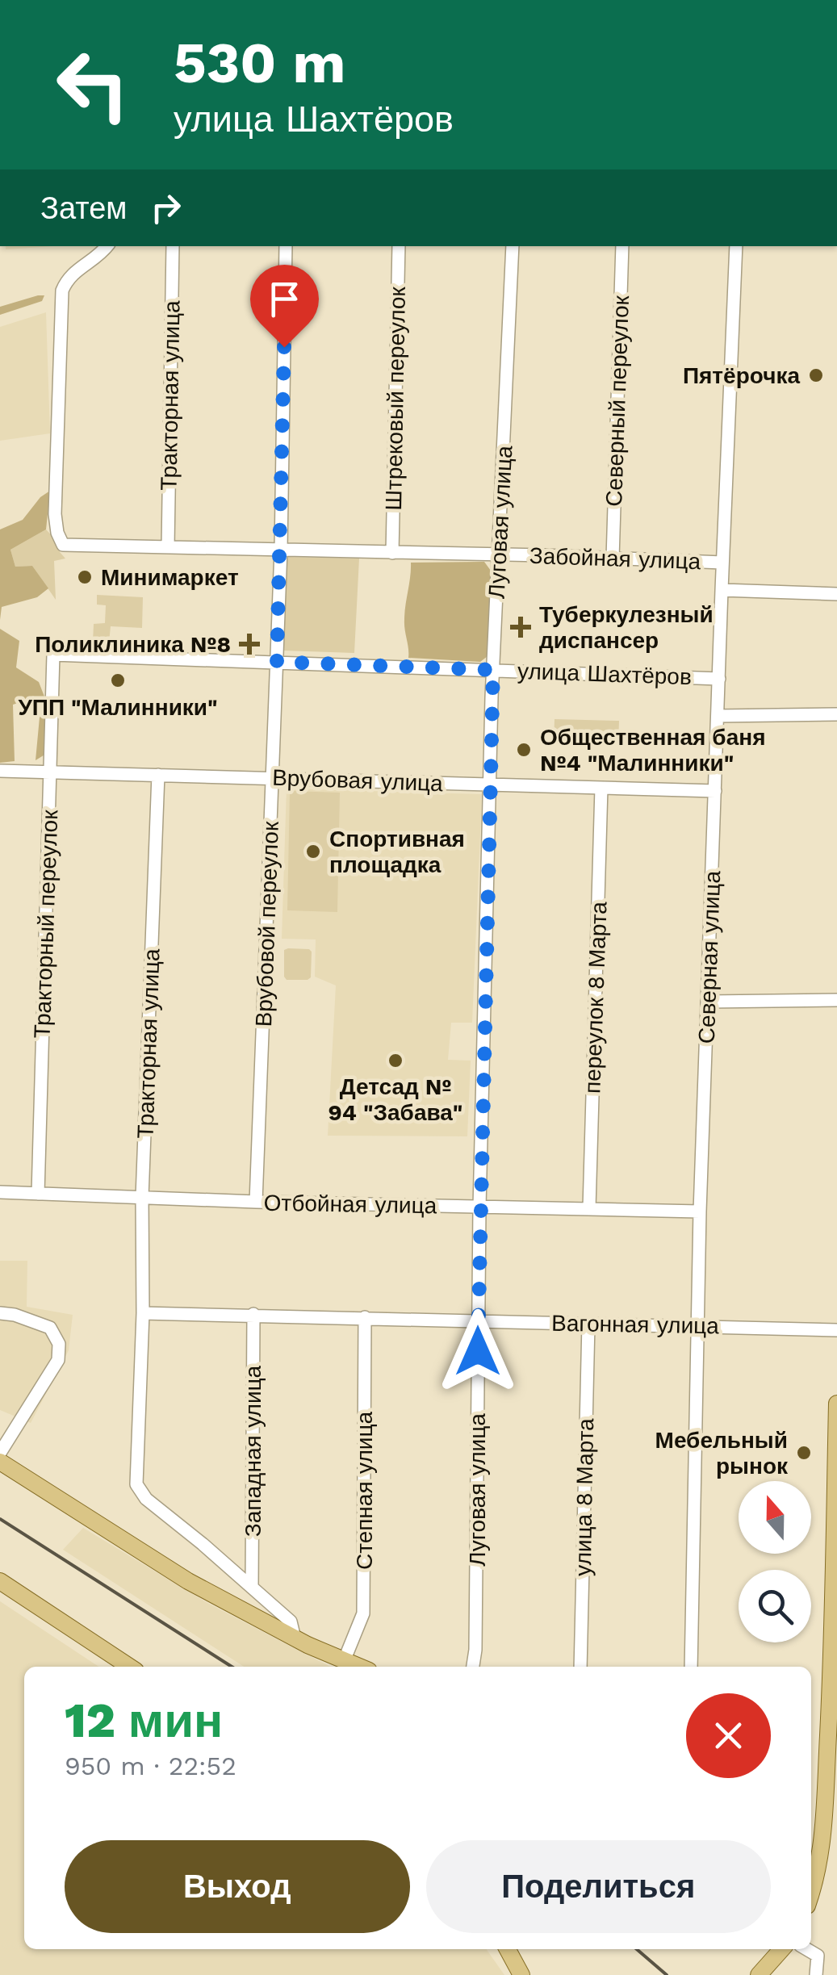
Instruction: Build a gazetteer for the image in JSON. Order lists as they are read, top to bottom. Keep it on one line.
{"streets":{"street":["Тракторная улица","Штрековый переулок","Северный переулок","Луговая улица","Забойная улица","улица Шахтёров","Врубовая улица","Тракторный переулок","Врубовой переулок","Северная улица","переулок 8 Марта","Отбойная улица","Вагонная улица","Западная улица","Степная улица","улица 8 Марта"]},"crossings":[["Тракторная улица","Забойная улица"],["Тракторная улица","Врубовая улица"],["Тракторная улица","Отбойная улица"],["Тракторная улица","Вагонная улица"],["Тракторная улица","Западная улица"],["Штрековый переулок","Забойная улица"],["Северный переулок","Забойная улица"],["Луговая улица","Забойная улица"],["Луговая улица","улица Шахтёров"],["Луговая улица","Врубовая улица"],["Луговая улица","Отбойная улица"],["Луговая улица","Вагонная улица"],["Забойная улица","Врубовой переулок"],["Забойная улица","Северная улица"],["улица Шахтёров","Тракторный переулок"],["улица Шахтёров","Врубовой переулок"],["улица Шахтёров","Северная улица"],["Врубовая улица","Тракторный переулок"],["Врубовая улица","Врубовой переулок"],["Врубовая улица","Северная улица"],["Врубовая улица","переулок 8 Марта"],["Тракторный переулок","Отбойная улица"],["Врубовой переулок","Отбойная улица"],["Северная улица","Отбойная улица"],["Северная улица","Вагонная улица"],["переулок 8 Марта","Отбойная улица"],["Вагонная улица","Западная улица"],["Вагонная улица","Степная улица"],["Вагонная улица","улица 8 Марта"]],"places":{"other":["Пятёрочка","Минимаркет","УПП \"Малинники\"","Общественная баня №4 \"Малинники\"","Спортивная площадка","Детсад № 94 \"Забава\"","Мебельный рынок"],"health":["Туберкулезный диспансер","Поликлиника №8"]},"north":"top","page":{"turn":["530 m","улица Шахтёров"],"then":"Затем","heading":["12 мин","950 m · 22:52"],"buttons":["Выход","Поделиться"]}}
